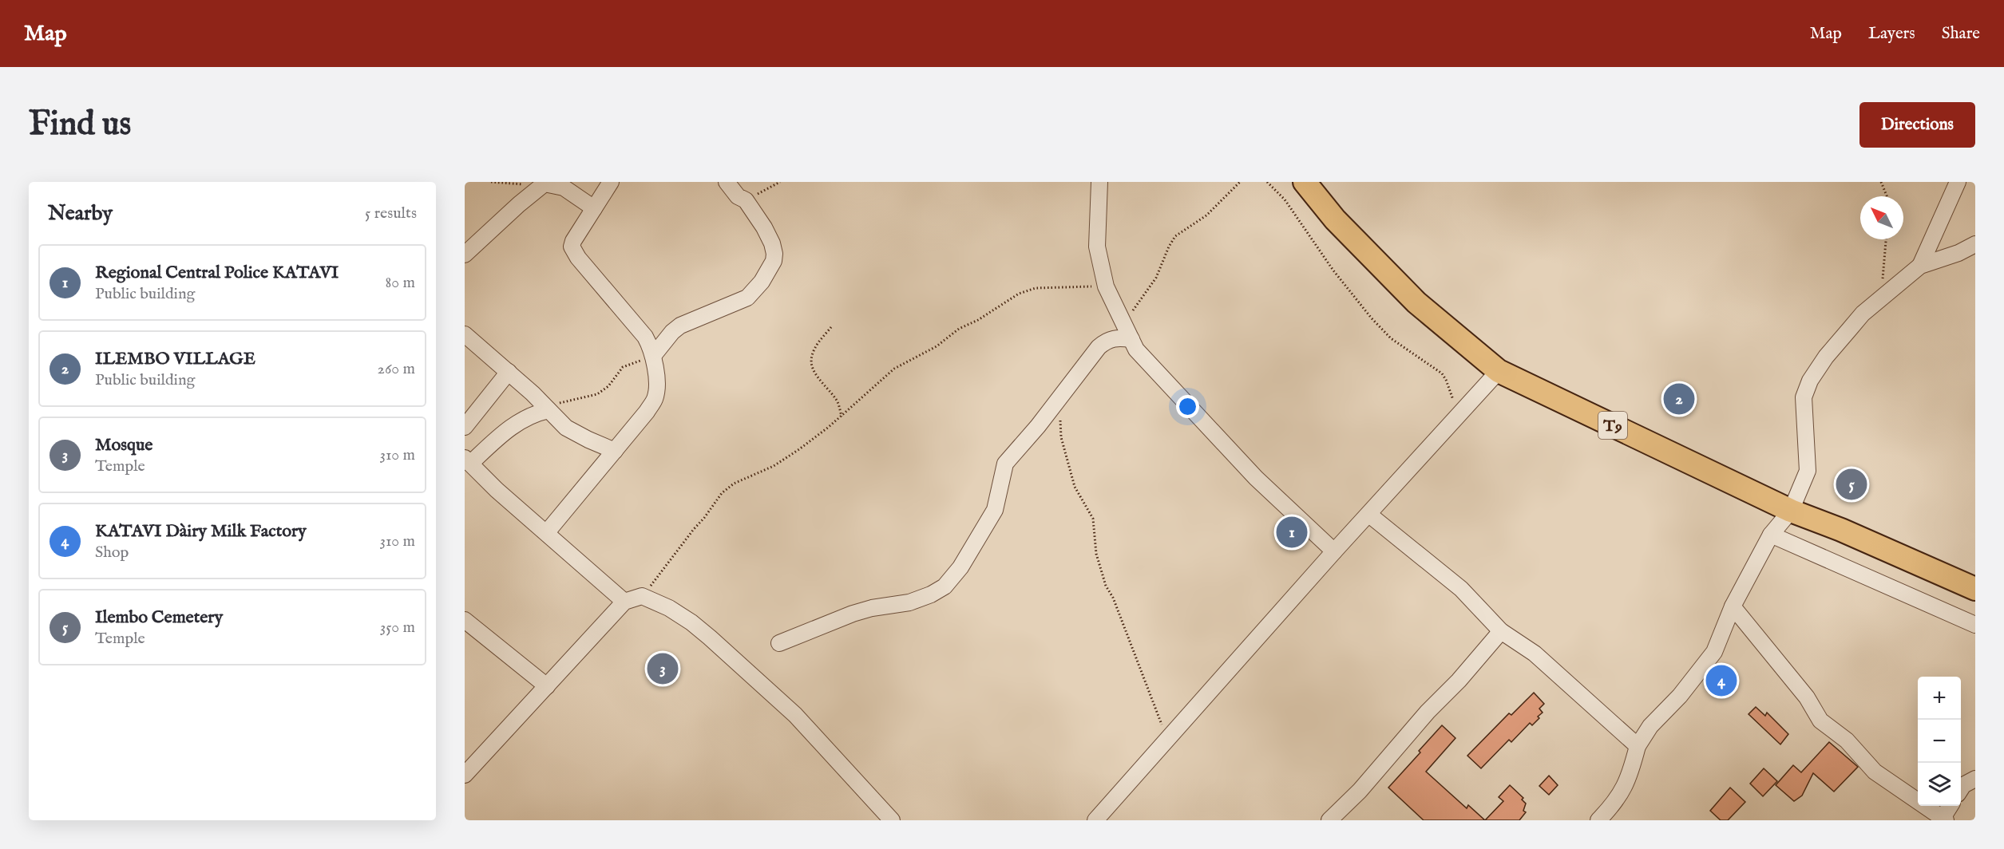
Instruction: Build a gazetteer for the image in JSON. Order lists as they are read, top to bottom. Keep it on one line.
{"streets":{"highway":["T9"]},"north":"top left","page":{"header":"Map","nav":["Map","Layers","Share"],"buttons":"Directions","title":"Find us","heading":["Nearby","5 results"],"list":[{"mark":"1","name":"Regional Central Police KATAVI","note":"Public building","value":"80 m"},{"mark":"2","name":"ILEMBO VILLAGE","note":"Public building","value":"260 m"},{"mark":"3","name":"Mosque","note":"Temple","value":"310 m"},{"mark":"4","name":"KATAVI Dàiry Milk Factory","note":"Shop","value":"310 m"},{"mark":"5","name":"Ilembo Cemetery","note":"Temple","value":"350 m"}],"pins":["2","5","1","3","4"],"map_buttons":["+","−"]}}
